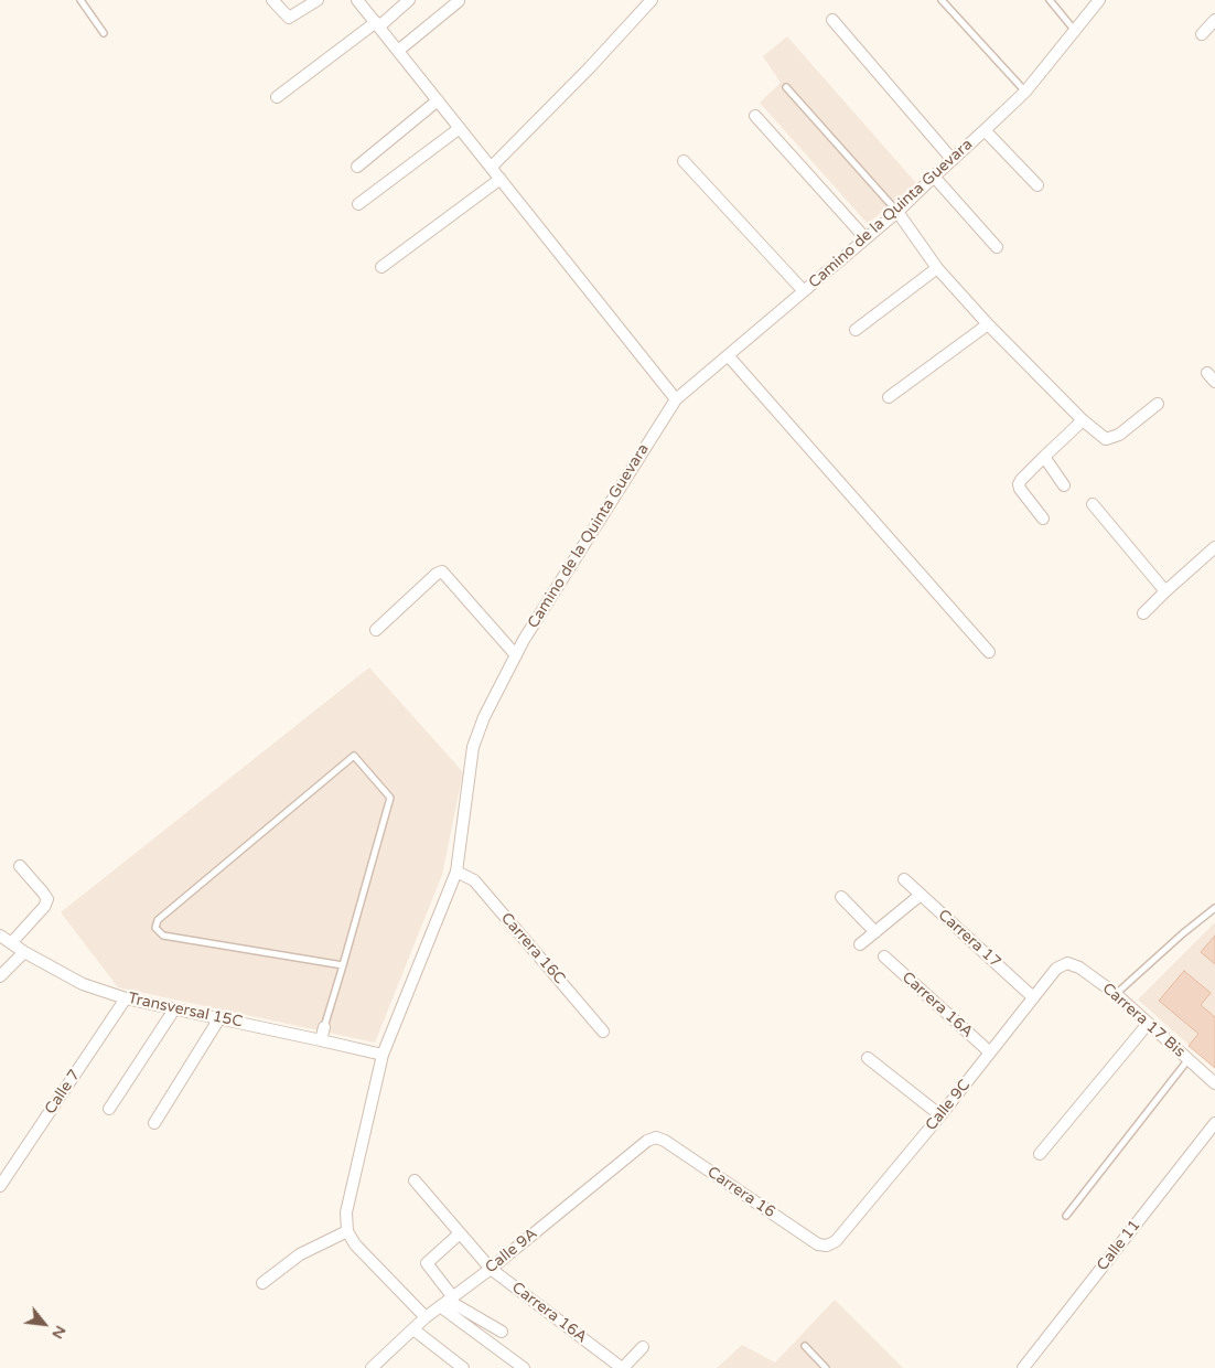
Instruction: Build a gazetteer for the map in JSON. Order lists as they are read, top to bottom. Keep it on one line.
{"streets":{"street":["Camino de la Quinta Guevara","Carrera 17","Carrera 16C","Carrera 16A","Transversal 15C","Carrera 17 Bis","Calle 7","Calle 9C","Carrera 16","Calle 11","Calle 9A"]},"crossings":[["Camino de la Quinta Guevara","Carrera 16C"],["Camino de la Quinta Guevara","Transversal 15C"],["Carrera 17","Calle 9C"],["Carrera 16A","Calle 9C"],["Carrera 16A","Calle 9A"],["Transversal 15C","Calle 7"],["Carrera 17 Bis","Calle 9C"],["Calle 9C","Carrera 16"],["Carrera 16","Calle 9A"]],"north":"bottom right"}
